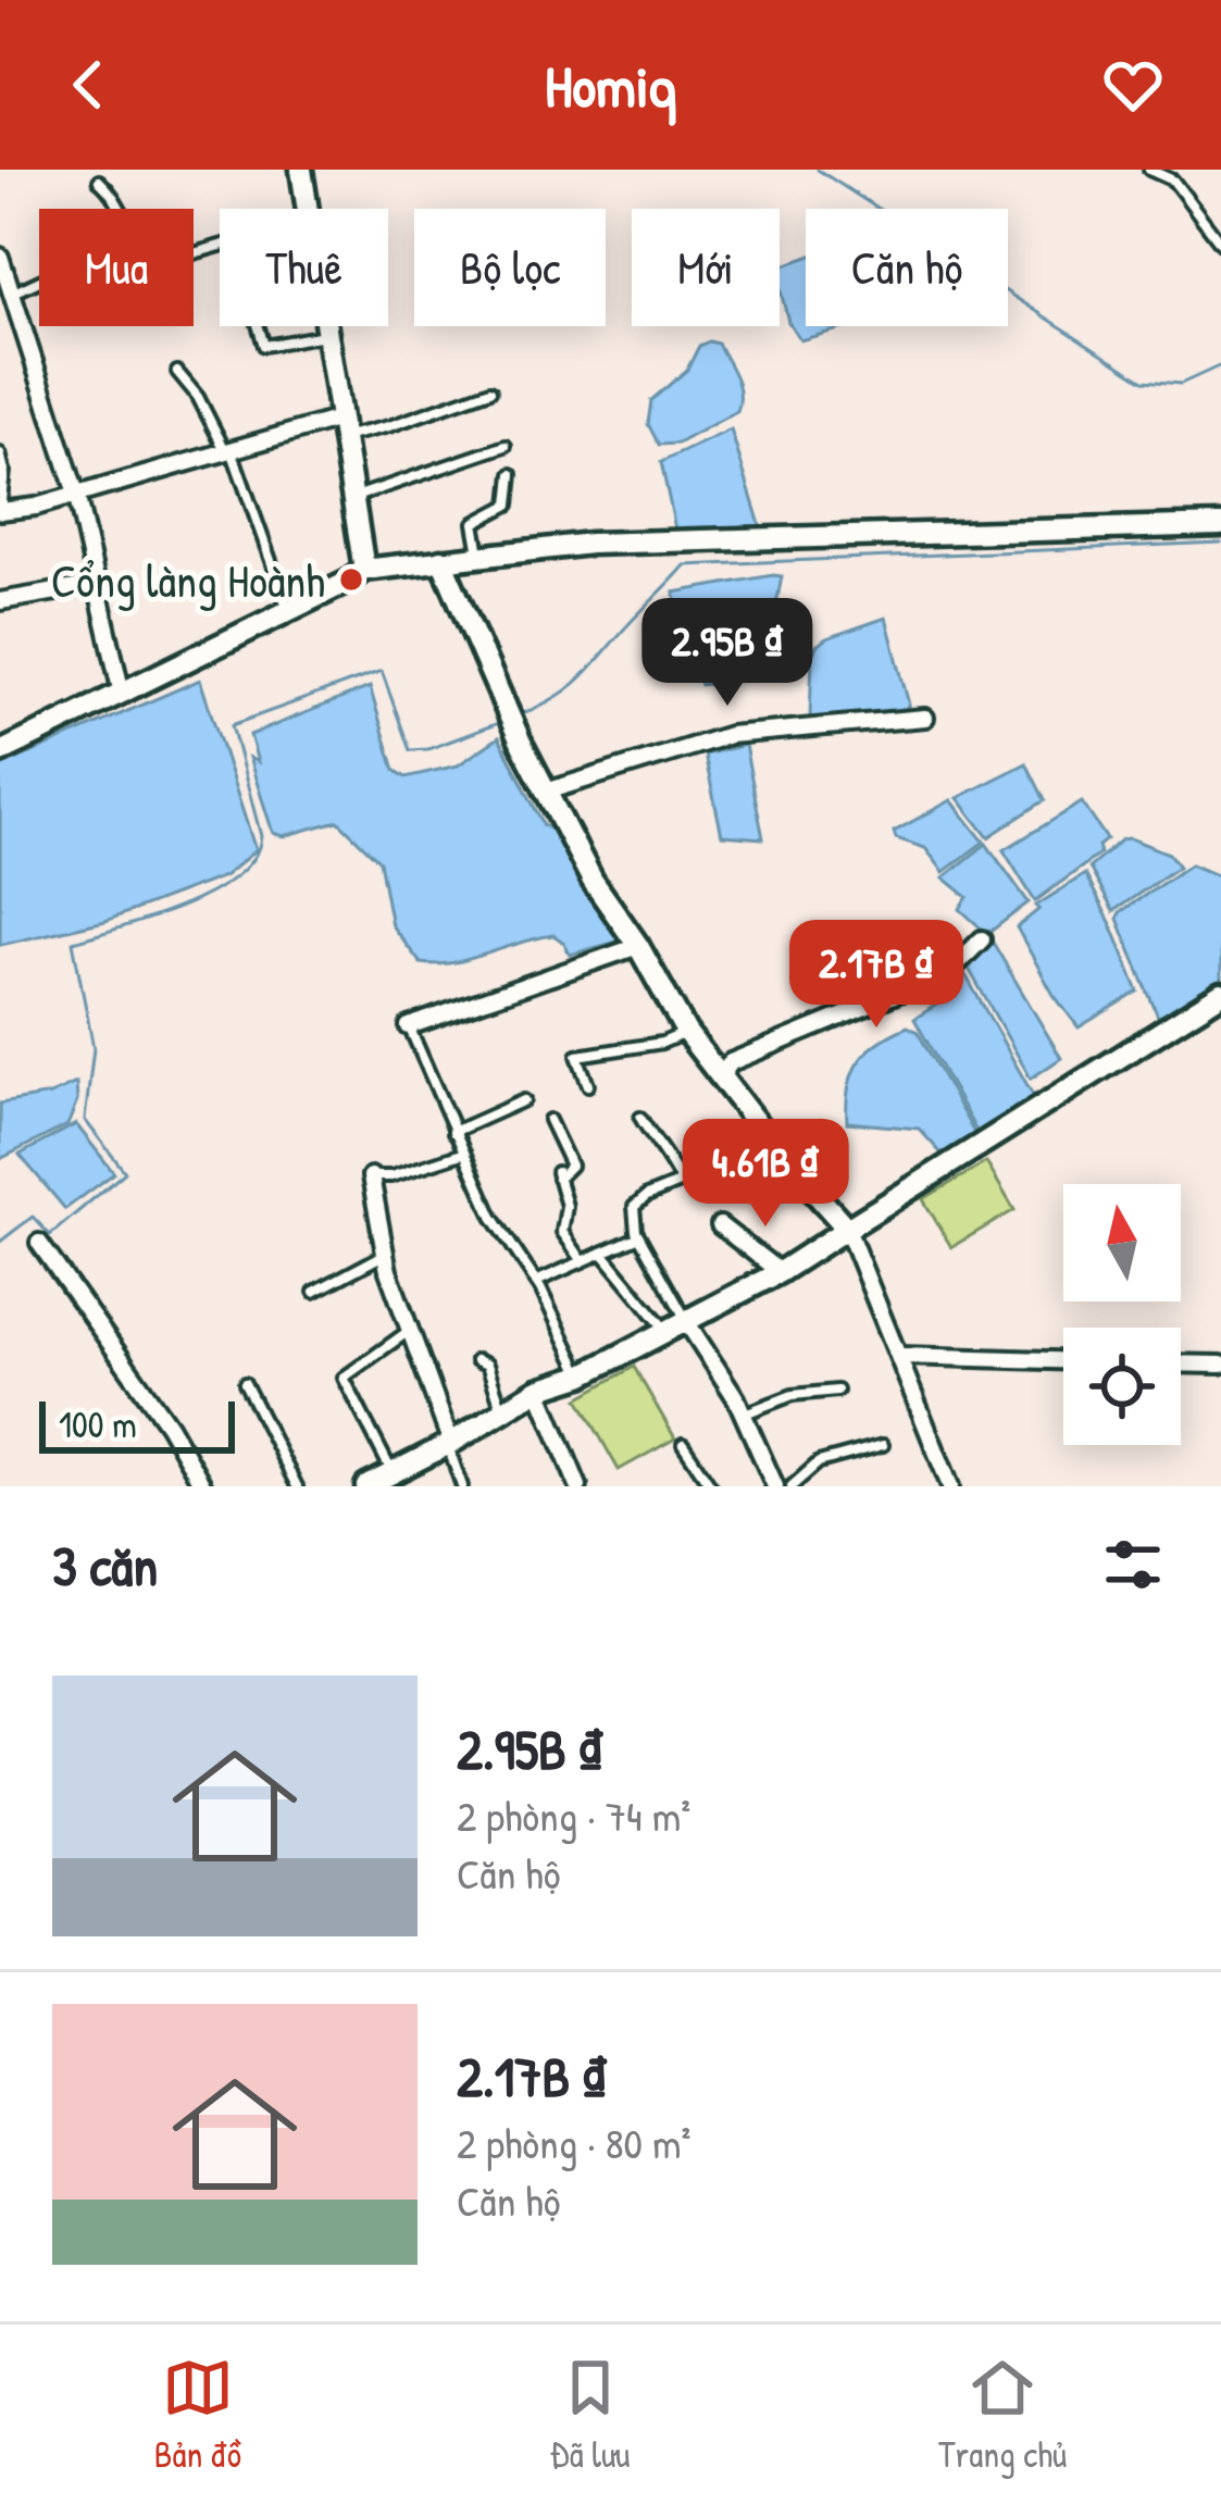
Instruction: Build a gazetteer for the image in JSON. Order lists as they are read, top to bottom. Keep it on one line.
{"places":["Cổng làng Hoành"],"scale_bar":"100 m","north":"top","page":{"header":"Homiq","chip":["Mua","Thuê","Bộ lọc","Mới","Căn hộ"],"price":["2.95B ₫","2.17B ₫","4.61B ₫"],"scale":"100 m","heading":"3 căn","list":[{"name":"2.95B ₫","note":"2 phòng · 74 m² · Căn hộ"},{"name":"2.17B ₫","note":"2 phòng · 80 m² · Căn hộ"}],"tabs":["Bản đồ","Đã lưu","Trang chủ"]}}
